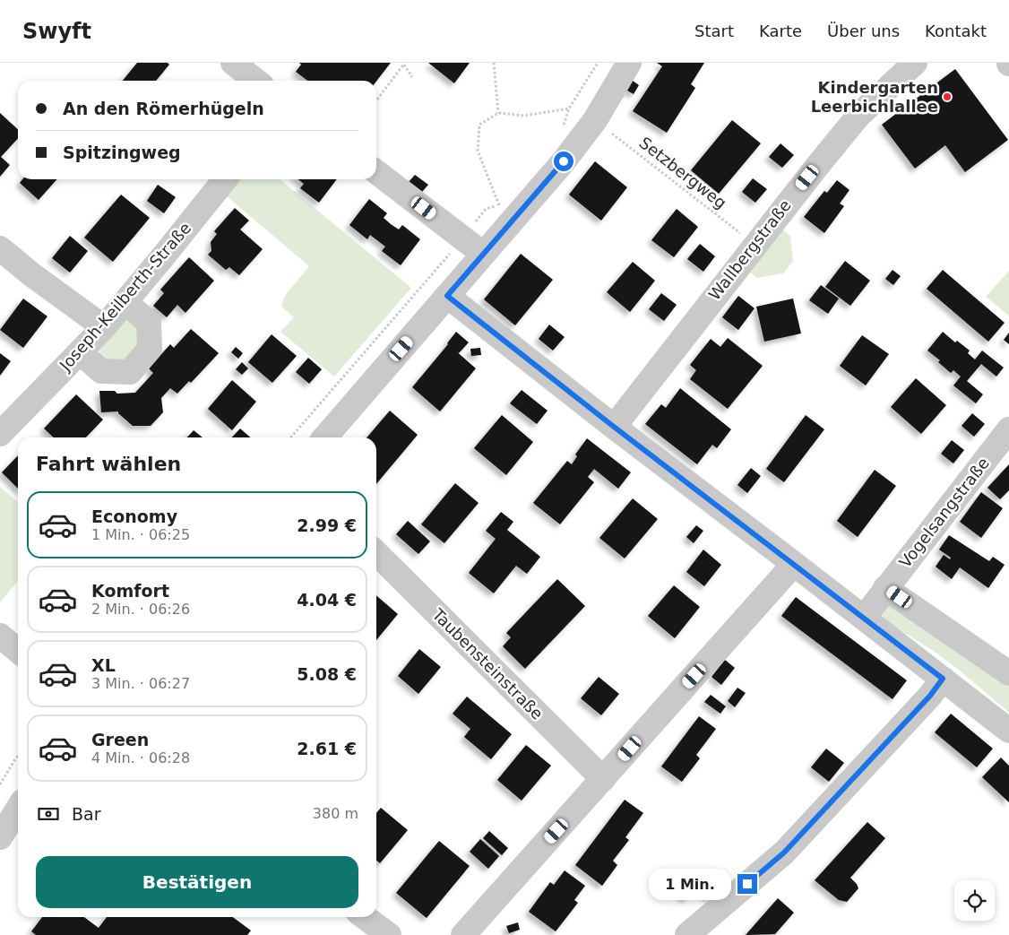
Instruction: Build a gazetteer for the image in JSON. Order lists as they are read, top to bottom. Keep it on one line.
{"streets":{"street":["Wallbergstraße","Joseph-Keilberth-Straße","Vogelsangstraße","Taubensteinstraße"],"path":["Setzbergweg"]},"crossings":[["Setzbergweg","Wallbergstraße"]],"places":["Kindergarten Leerbichlallee"],"page":{"header":"Swyft","nav":["Start","Karte","Über uns","Kontakt"],"banner":["An den Römerhügeln","Spitzingweg"],"heading":"Fahrt wählen","list":[{"name":"Economy","note":"1 Min. · 06:25","value":"2.99 €"},{"name":"Komfort","note":"2 Min. · 06:26","value":"4.04 €"},{"name":"XL","note":"3 Min. · 06:27","value":"5.08 €"},{"name":"Green","note":"4 Min. · 06:28","value":"2.61 €"}],"pay":["Bar","380 m"],"buttons":"Bestätigen","bubble":"1 Min."}}
